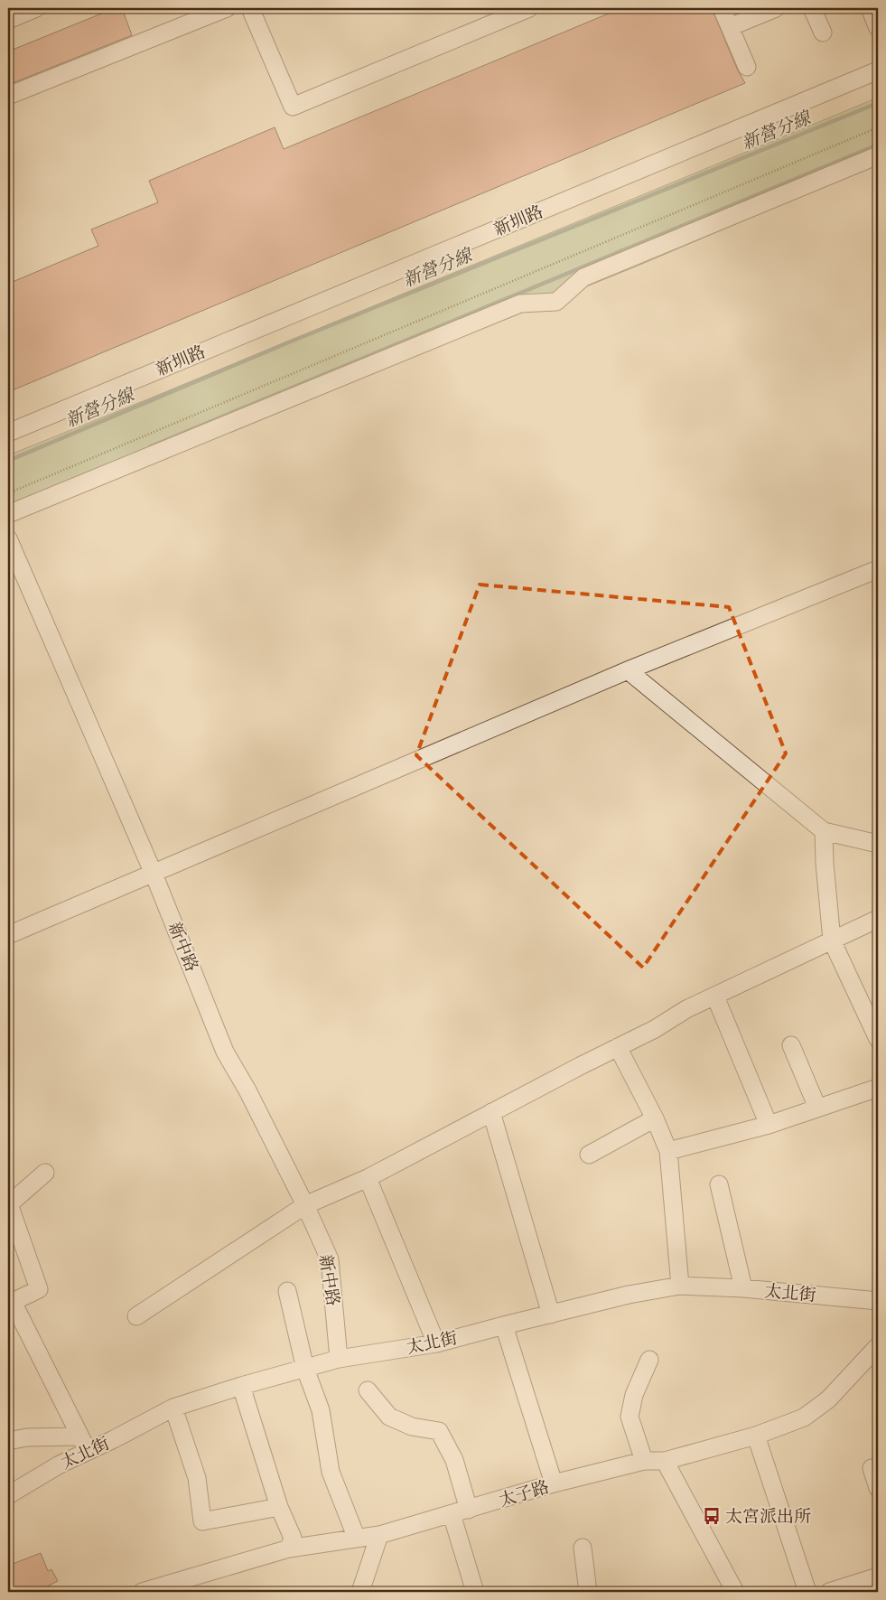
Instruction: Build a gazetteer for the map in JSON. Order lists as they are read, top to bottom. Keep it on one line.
{"streets":{"street":["新圳路","新中路","太北街","太子路"]},"crossings":[["新中路","太北街"]],"water":["新營分線"],"places":{"bus stop":["太宮派出所"]}}
